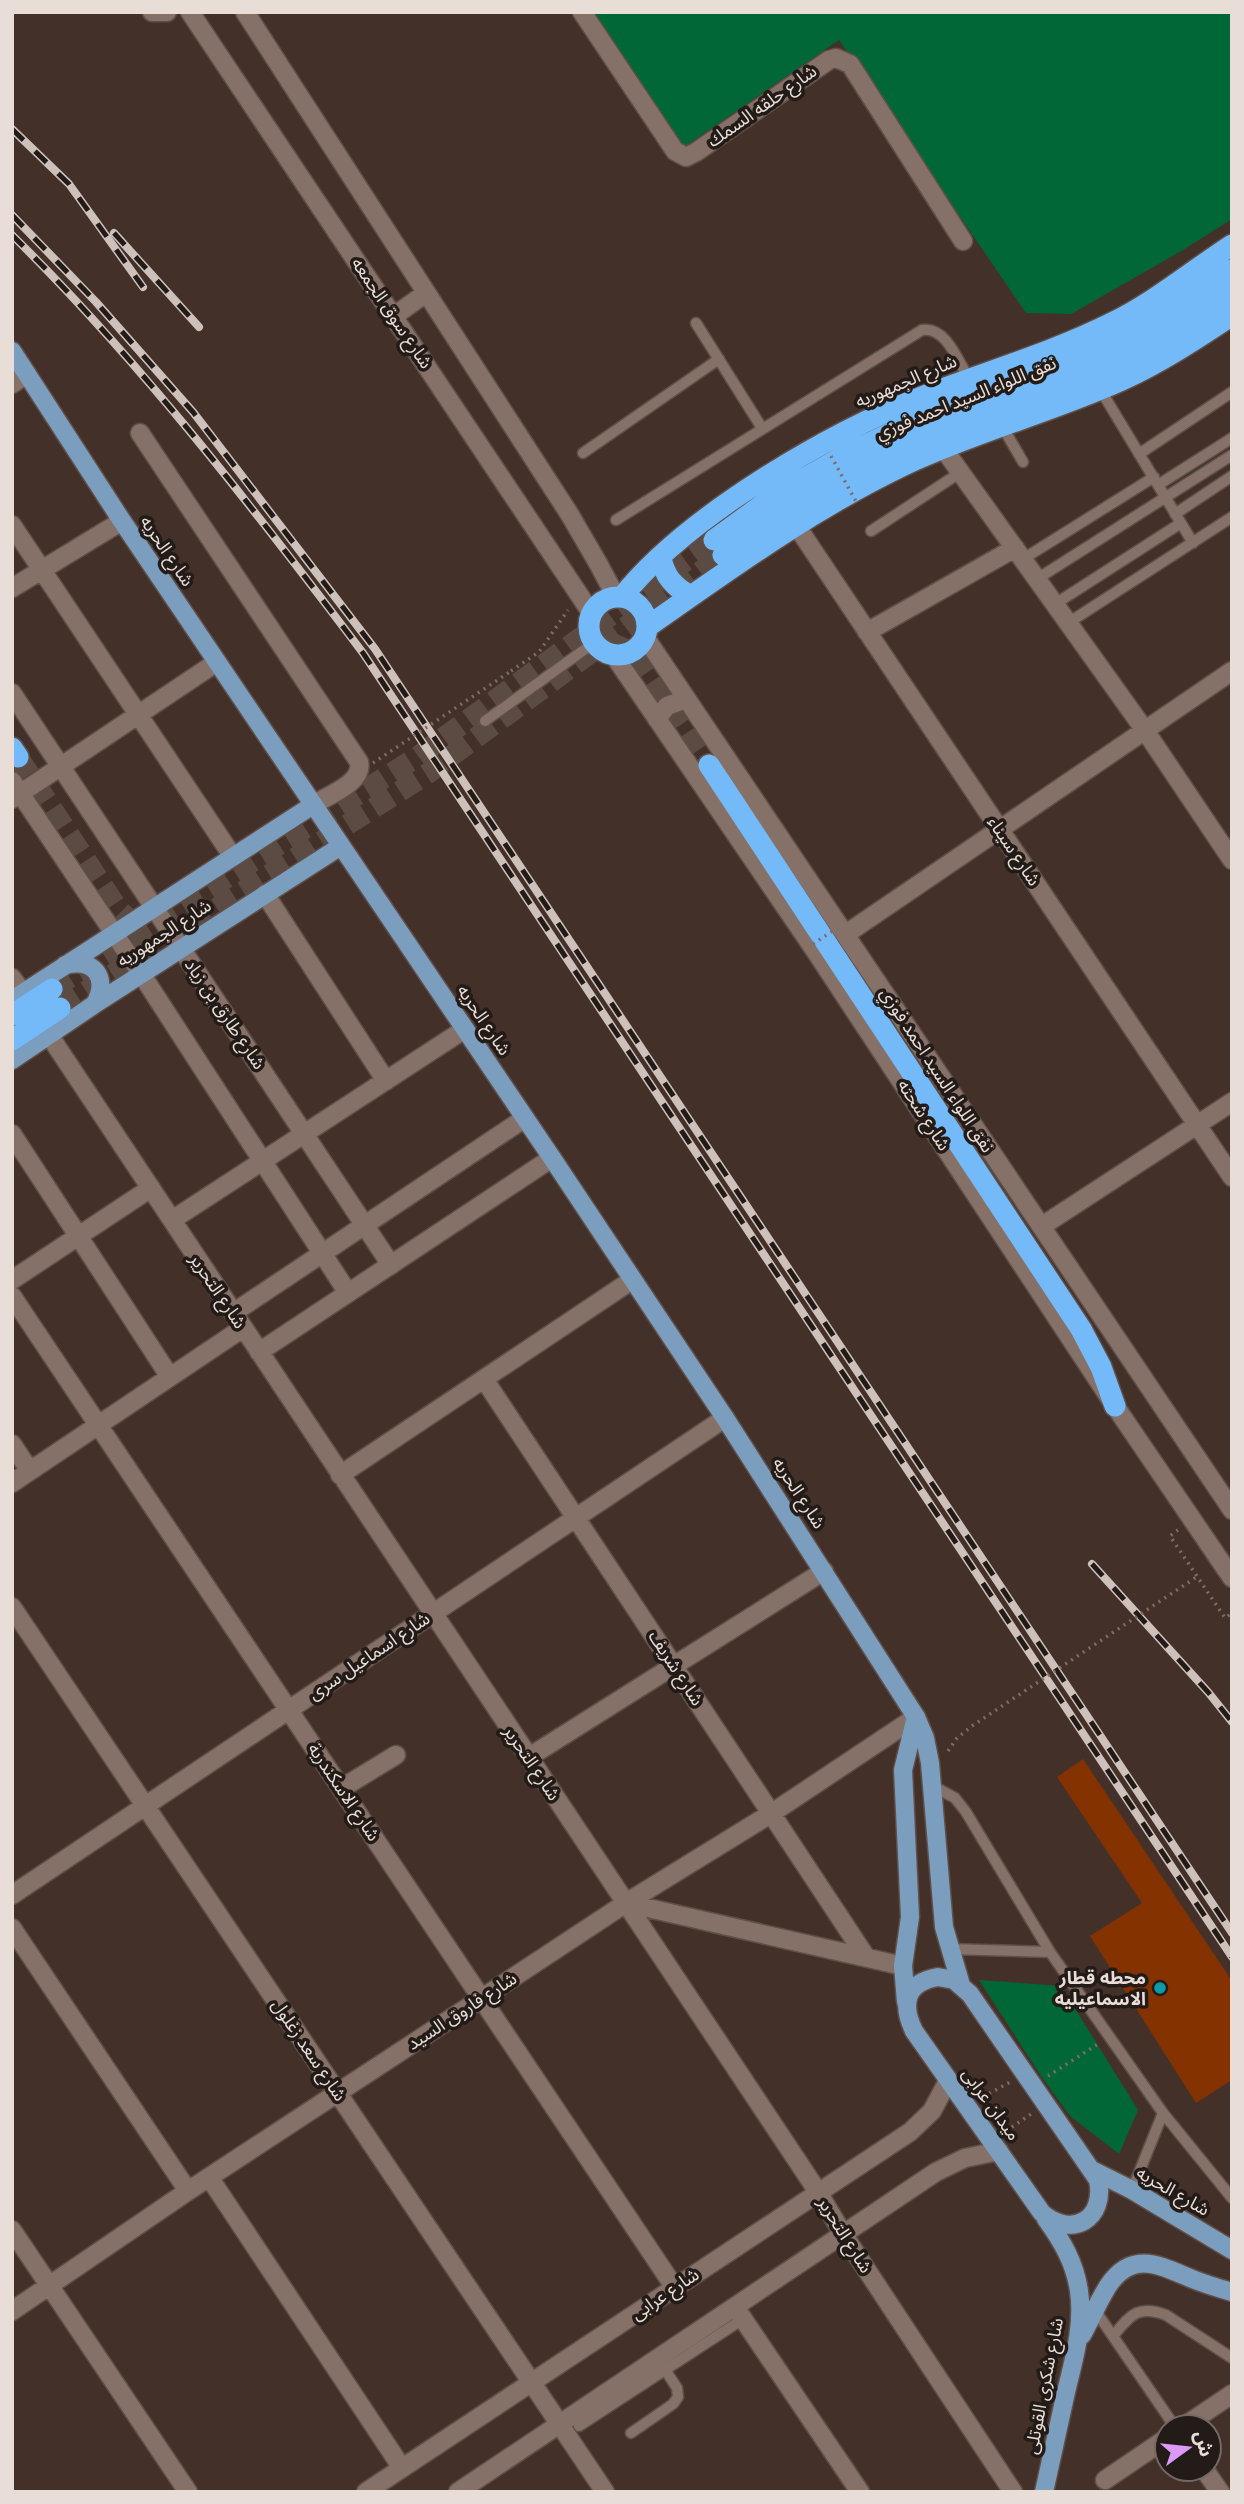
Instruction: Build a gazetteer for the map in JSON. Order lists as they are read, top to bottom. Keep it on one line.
{"streets":{"highway":["شارع الجمهوريه","نفق اللواء السيد احمد فوزي"],"main road":["شارع الحريه","ميدان عرابى","شارع شكرى القوتلى"],"street":["شارع حلقه السمك","شارع سوق الجمعه","شارع سيناء","شارع طارق بن زياد","شارع شحته","شارع التحرير","شارع اسماعيل سرى","شارع شريف","شارع الاسكندرية","شارع فاروق السيد","شارع سعد زغلول","شارع عرابى"]},"crossings":[["شارع سوق الجمعه","شارع الجمهوريه"],["شارع سوق الجمعه","شارع شحته"],["شارع الجمهوريه","شارع الحريه"],["شارع الجمهوريه","شارع طارق بن زياد"],["شارع الجمهوريه","شارع شحته"],["شارع الجمهوريه","شارع التحرير"],["نفق اللواء السيد احمد فوزي","شارع شحته"],["شارع الحريه","شارع اسماعيل سرى"],["شارع الحريه","شارع فاروق السيد"],["شارع التحرير","شارع اسماعيل سرى"],["شارع التحرير","شارع فاروق السيد"],["شارع التحرير","شارع عرابى"],["شارع اسماعيل سرى","شارع شريف"],["شارع اسماعيل سرى","شارع الاسكندرية"],["شارع اسماعيل سرى","شارع سعد زغلول"],["شارع شريف","شارع فاروق السيد"],["شارع الاسكندرية","شارع فاروق السيد"],["شارع الاسكندرية","شارع عرابى"],["شارع فاروق السيد","شارع سعد زغلول"],["شارع سعد زغلول","شارع عرابى"],["ميدان عرابى","شارع عرابى"],["ميدان عرابى","شارع شكرى القوتلى"]],"places":["محطه قطار الاسماعيليه"],"north":"right"}
